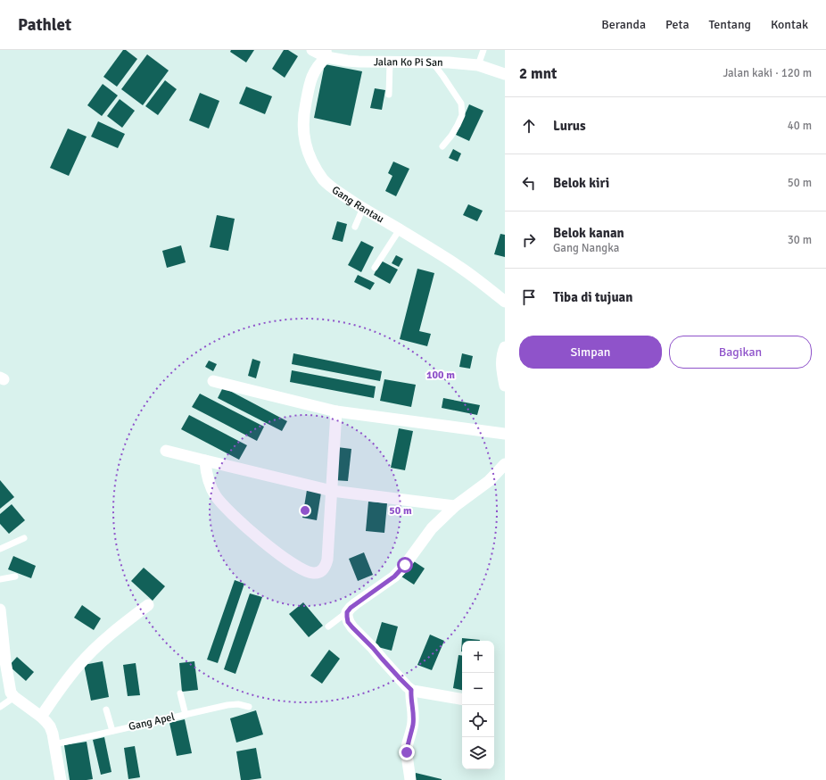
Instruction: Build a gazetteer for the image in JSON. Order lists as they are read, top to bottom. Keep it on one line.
{"streets":{"street":["Jalan Ko Pi San","Gang Rantau"],"lane":["Gang Apel"]},"crossings":[["Jalan Ko Pi San","Gang Rantau"]],"page":{"header":"Pathlet","nav":["Beranda","Peta","Tentang","Kontak"],"heading":["2 mnt","Jalan kaki · 120 m"],"list":[["Lurus","40 m"],["Belok kiri","50 m"],["Belok kanan","Gang Nangka","30 m"],"Tiba di tujuan"],"buttons":["Simpan","Bagikan"],"map_buttons":["+","−"]},"rings":["100 m","50 m"]}
